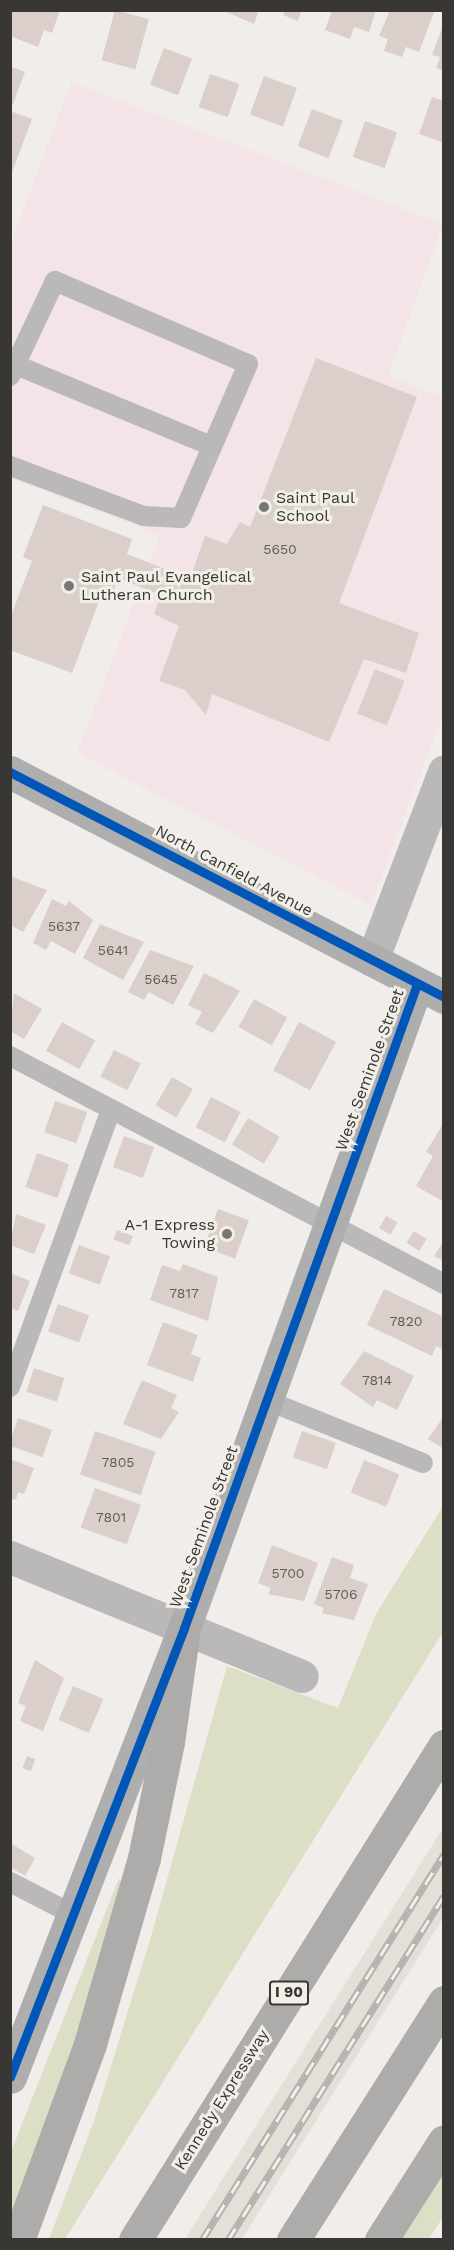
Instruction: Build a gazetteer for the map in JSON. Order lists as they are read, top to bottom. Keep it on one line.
{"streets":{"highway":["I 90","Kennedy Expressway"],"street":["North Canfield Avenue","West Seminole Street"]},"crossings":[["North Canfield Avenue","West Seminole Street"]],"places":["Saint Paul School","Saint Paul Evangelical Lutheran Church","A-1 Express Towing"],"house_numbers":["5650","5637","5641","5645","7817","7820","7814","7805","7801","5700","5706"]}
